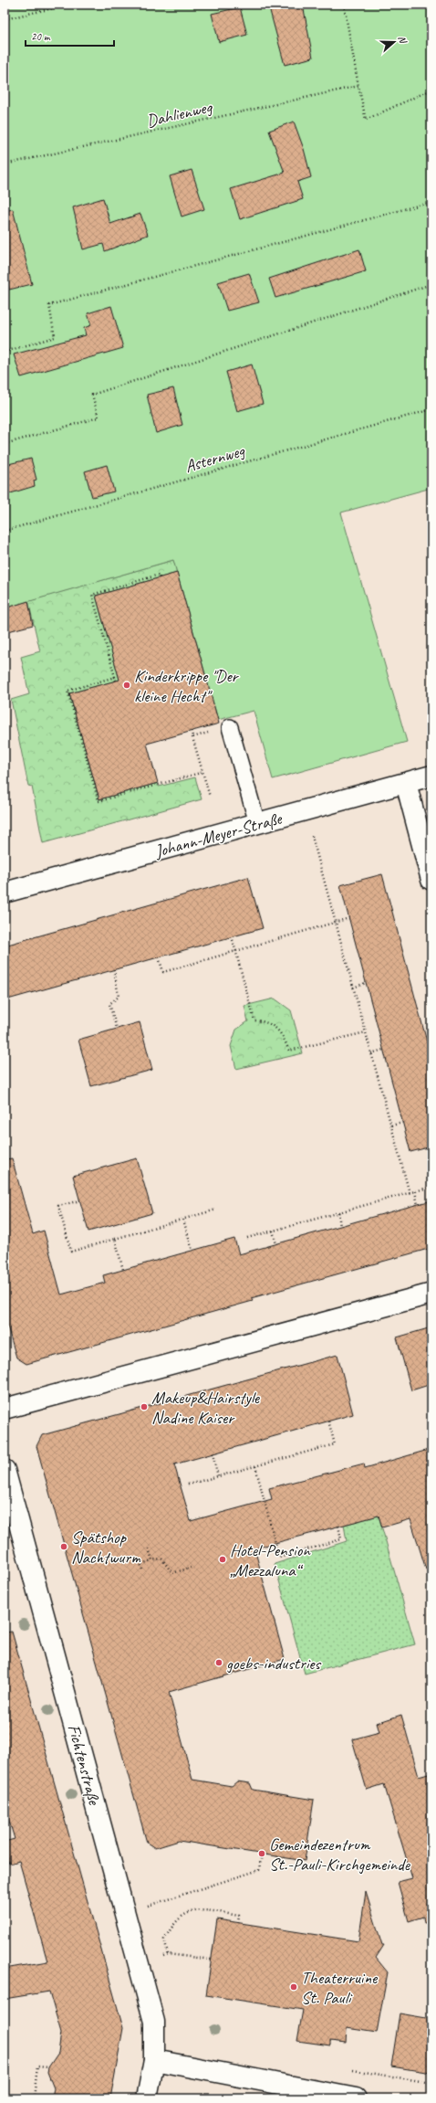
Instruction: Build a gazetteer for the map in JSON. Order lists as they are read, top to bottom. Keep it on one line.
{"streets":{"street":["Johann-Meyer-Straße","Fichtenstraße"],"path":["Dahlienweg","Asternweg"]},"places":["Kinderkrippe \"Der kleine Hecht\"","Makeup&Hairstyle Nadine Kaiser","Spätshop Nachtwurm","Hotel-Pension „Mezzaluna“","goebs-industries","Gemeindezentrum St.-Pauli-Kirchgemeinde","Theaterruine St. Pauli"],"scale_bar":"20 m","north":"right"}
